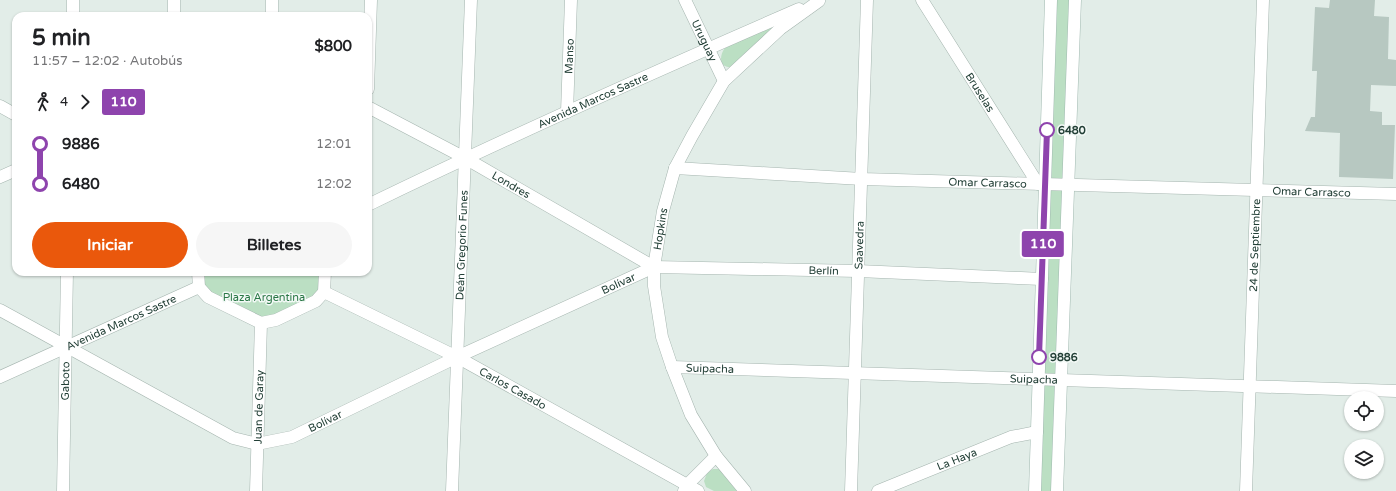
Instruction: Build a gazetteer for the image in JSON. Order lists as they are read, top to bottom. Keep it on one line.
{"streets":{"street":["Uruguay","Manso","Bruselas","Avenida Marcos Sastre","Omar Carrasco","Londres","Hopkins","Deán Gregorio Funes","Saavedra","24 de Septiembre","Berlín","Bolívar","Suipacha","Gaboto","Carlos Casado","Juan de Garay","La Haya"]},"crossings":[["Uruguay","Avenida Marcos Sastre"],["Uruguay","Hopkins"],["Manso","Avenida Marcos Sastre"],["Bruselas","Omar Carrasco"],["Avenida Marcos Sastre","Londres"],["Avenida Marcos Sastre","Hopkins"],["Avenida Marcos Sastre","Deán Gregorio Funes"],["Avenida Marcos Sastre","Bolívar"],["Avenida Marcos Sastre","Gaboto"],["Omar Carrasco","Hopkins"],["Omar Carrasco","Saavedra"],["Omar Carrasco","24 de Septiembre"],["Londres","Hopkins"],["Londres","Deán Gregorio Funes"],["Londres","Berlín"],["Londres","Bolívar"],["Hopkins","Berlín"],["Hopkins","Bolívar"],["Hopkins","Suipacha"],["Deán Gregorio Funes","Bolívar"],["Deán Gregorio Funes","Carlos Casado"],["Saavedra","Berlín"],["Saavedra","Suipacha"],["24 de Septiembre","Suipacha"],["Berlín","Bolívar"],["Bolívar","Gaboto"],["Bolívar","Carlos Casado"],["Bolívar","Juan de Garay"]],"parks":["Plaza Argentina"],"places":["6480","9886"],"lines":["bus line 110"],"page":{"on_map":"110","heading":["5 min","11:57 – 12:02 · Autobús","$800"],"legs":["4","110"],"list":[{"name":"9886","value":"12:01"},{"name":"6480","value":"12:02"}],"buttons":["Iniciar","Billetes"]}}
